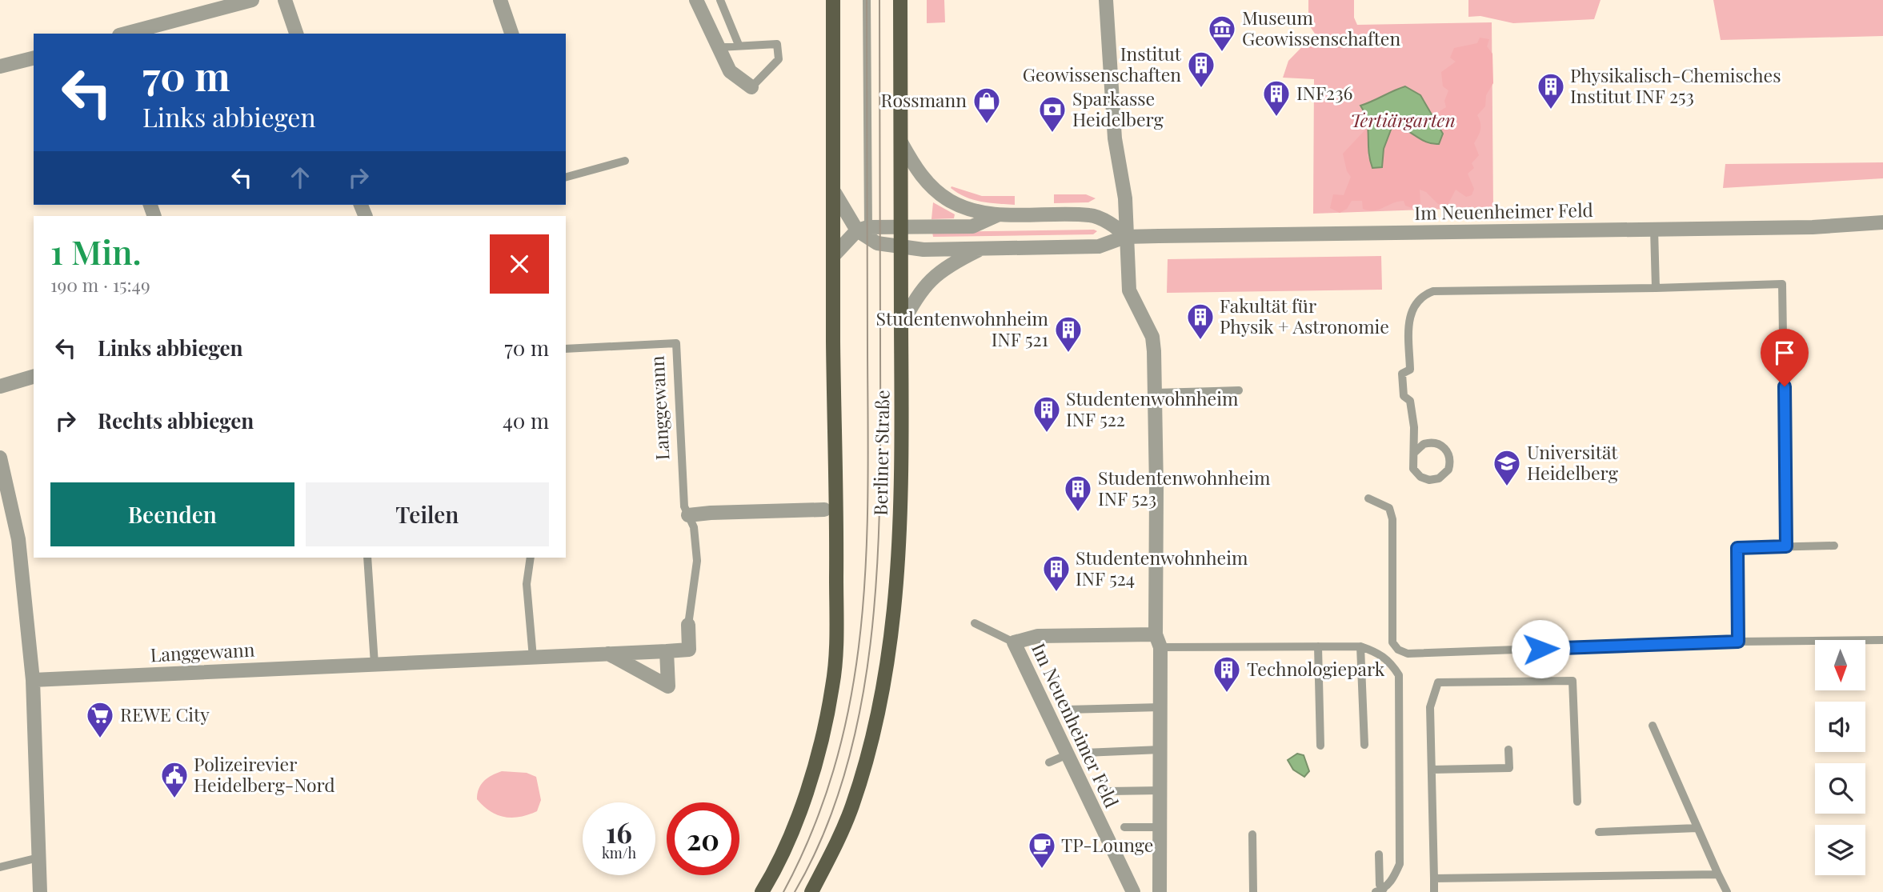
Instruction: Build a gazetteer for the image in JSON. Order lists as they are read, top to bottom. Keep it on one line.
{"streets":{"main road":["Berliner Straße"],"street":["Im Neuenheimer Feld","Langgewann"]},"crossings":[["Im Neuenheimer Feld","Berliner Straße"]],"parks":["Tertiärgarten"],"places":{"museum":["Museum Geowissenschaften"],"building":["Institut Geowissenschaften","Physikalisch-Chemisches Institut INF 253","INF236","Fakultät für Physik + Astronomie","Studentenwohnheim INF 521","Studentenwohnheim INF 522","Studentenwohnheim INF 523","Studentenwohnheim INF 524","Technologiepark"],"shop":["Rossmann"],"bank":["Sparkasse Heidelberg"],"school or university":["Universität Heidelberg"],"supermarket":["REWE City"],"public building":["Polizeirevier Heidelberg-Nord"],"cafe":["TP-Lounge"]},"north":"bottom","page":{"turn":["70 m","Links abbiegen"],"heading":["1 Min.","190 m · 15:49"],"list":[{"name":"Links abbiegen","value":"70 m"},{"name":"Rechts abbiegen","value":"40 m"}],"buttons":["Beenden","Teilen"],"speed":"16 km/h","limit":"20"}}
